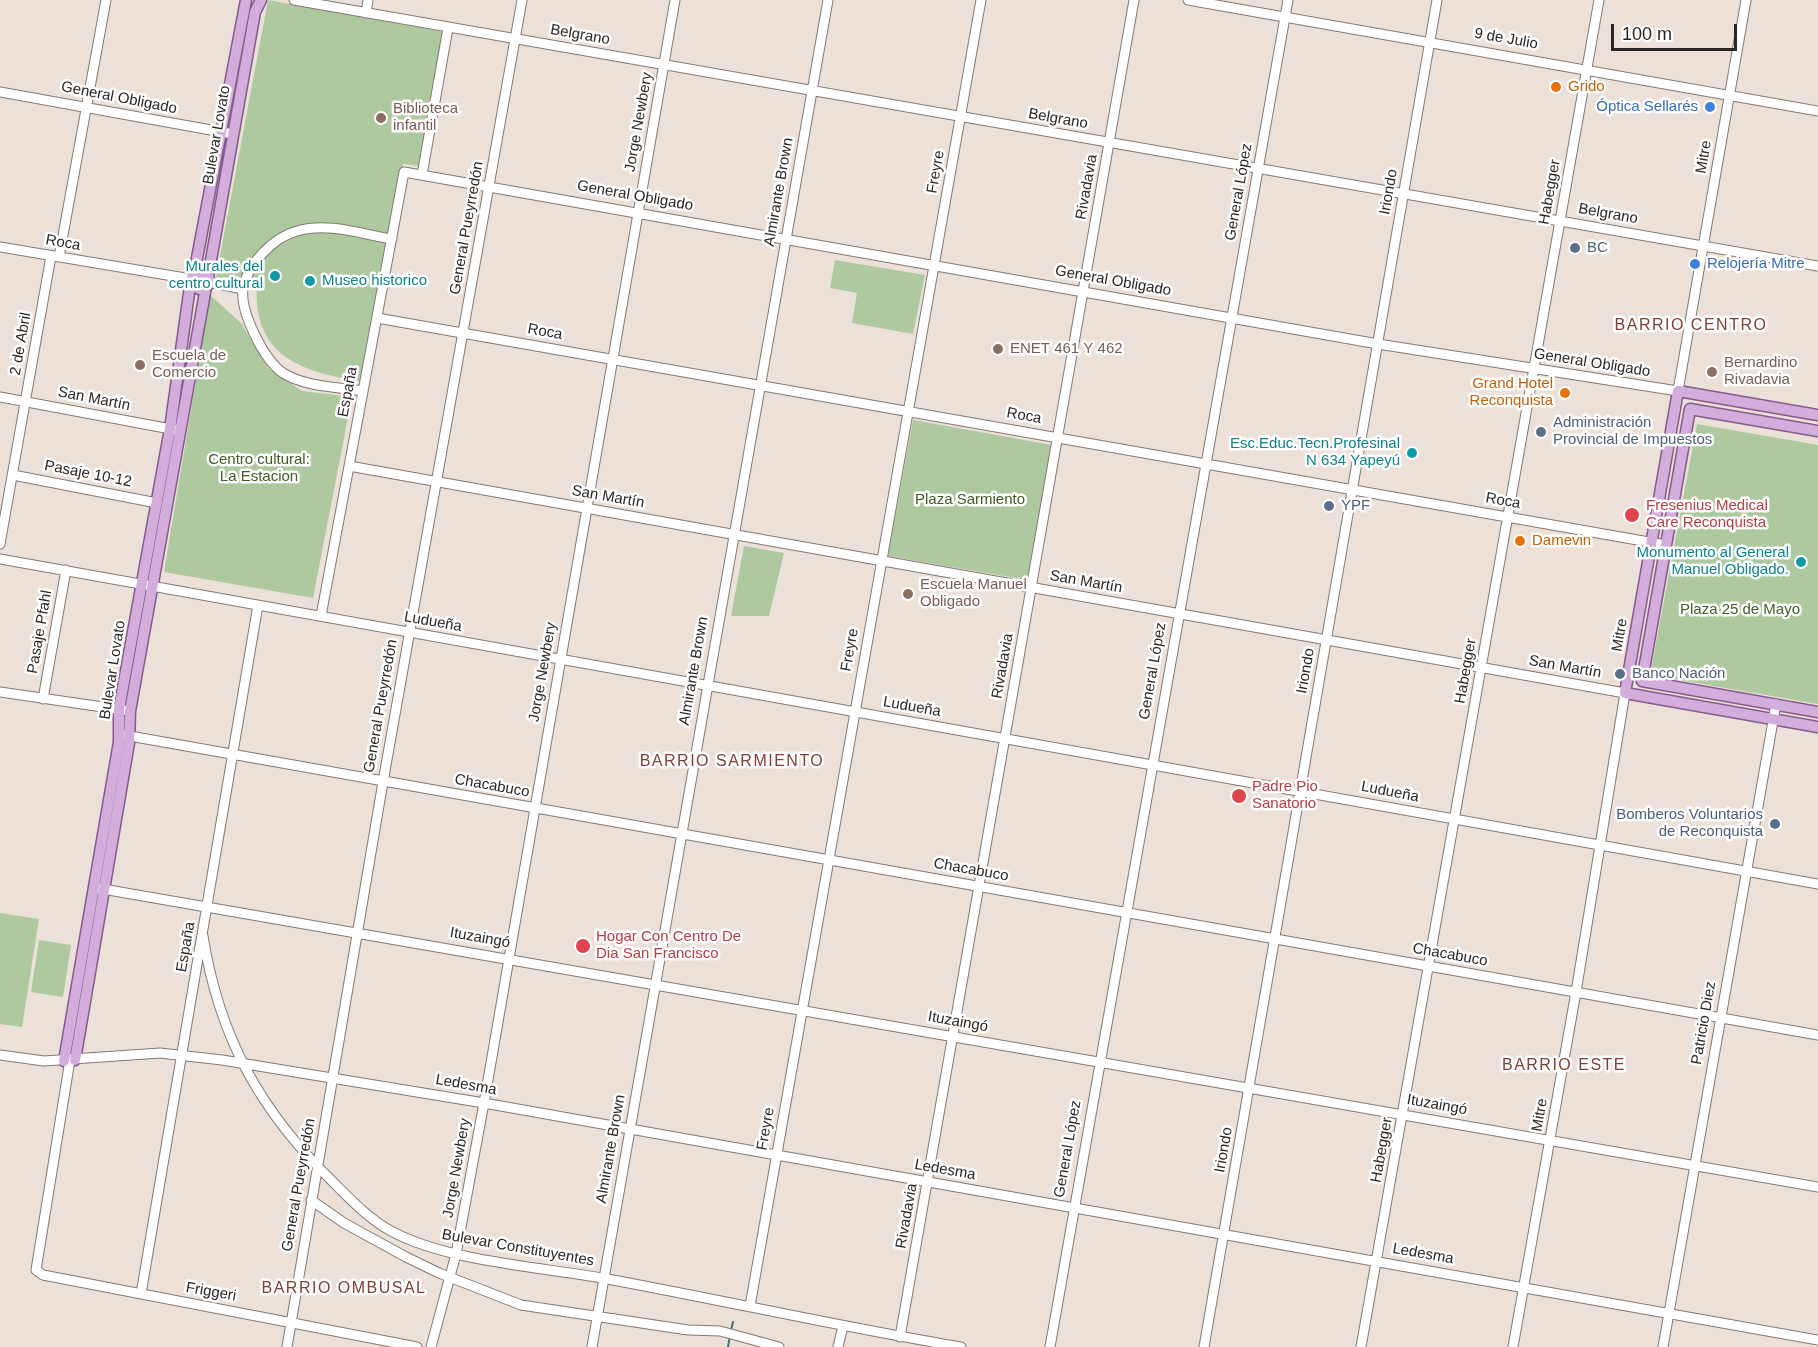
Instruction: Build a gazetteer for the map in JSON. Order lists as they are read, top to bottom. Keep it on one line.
{"streets":{"main road":["General Obligado","Bulevar Lovato","Mitre","Roca","San Martín"],"street":["Belgrano","9 de Julio","Jorge Newbery","Freyre","Rivadavia","Almirante Brown","General López","Iriondo","Habegger","General Pueyrredón","2 de Abril","España","Pasaje 10-12","Ludueña","Pasaje Pfahl","Chacabuco","Ituzaingó","Patricio Diez","Ledesma","Bulevar Constituyentes","Friggeri"]},"crossings":[["Belgrano","Jorge Newbery"],["Belgrano","Mitre"],["Belgrano","Freyre"],["Belgrano","Rivadavia"],["Belgrano","Almirante Brown"],["Belgrano","General López"],["Belgrano","Iriondo"],["Belgrano","Habegger"],["Belgrano","General Pueyrredón"],["9 de Julio","Mitre"],["9 de Julio","General López"],["9 de Julio","Iriondo"],["9 de Julio","Habegger"],["General Obligado","Jorge Newbery"],["General Obligado","Bulevar Lovato"],["General Obligado","Mitre"],["General Obligado","Freyre"],["General Obligado","Rivadavia"],["General Obligado","Almirante Brown"],["General Obligado","General López"],["General Obligado","Iriondo"],["General Obligado","Habegger"],["General Obligado","General Pueyrredón"],["General Obligado","2 de Abril"],["General Obligado","España"],["Jorge Newbery","Roca"],["Jorge Newbery","San Martín"],["Jorge Newbery","Ludueña"],["Jorge Newbery","Chacabuco"],["Jorge Newbery","Ituzaingó"],["Jorge Newbery","Ledesma"],["Jorge Newbery","Bulevar Constituyentes"],["Bulevar Lovato","Roca"],["Bulevar Lovato","San Martín"],["Bulevar Lovato","Pasaje 10-12"],["Bulevar Lovato","Ludueña"],["Bulevar Lovato","Chacabuco"],["Bulevar Lovato","Ituzaingó"],["Bulevar Lovato","Ledesma"],["Bulevar Lovato","Friggeri"],["Mitre","Roca"],["Mitre","San Martín"],["Mitre","Ludueña"],["Mitre","Chacabuco"],["Mitre","Ituzaingó"],["Mitre","Patricio Diez"],["Mitre","Ledesma"],["Freyre","Roca"],["Freyre","San Martín"],["Freyre","Ludueña"],["Freyre","Chacabuco"],["Freyre","Ituzaingó"],["Freyre","Ledesma"],["Freyre","Bulevar Constituyentes"],["Rivadavia","Roca"],["Rivadavia","San Martín"],["Rivadavia","Ludueña"],["Rivadavia","Chacabuco"],["Rivadavia","Ituzaingó"],["Rivadavia","Ledesma"],["Rivadavia","Bulevar Constituyentes"],["Almirante Brown","Roca"],["Almirante Brown","San Martín"],["Almirante Brown","Ludueña"],["Almirante Brown","Chacabuco"],["Almirante Brown","Ituzaingó"],["Almirante Brown","Ledesma"],["Almirante Brown","Bulevar Constituyentes"],["General López","Roca"],["General López","San Martín"],["General López","Ludueña"],["General López","Chacabuco"],["General López","Ituzaingó"],["General López","Ledesma"],["Iriondo","Roca"],["Iriondo","San Martín"],["Iriondo","Ludueña"],["Iriondo","Chacabuco"],["Iriondo","Ituzaingó"],["Iriondo","Ledesma"],["Habegger","Roca"],["Habegger","San Martín"],["Habegger","Ludueña"],["Habegger","Chacabuco"],["Habegger","Ituzaingó"],["Habegger","Ledesma"],["General Pueyrredón","Roca"],["General Pueyrredón","San Martín"],["General Pueyrredón","Ludueña"],["General Pueyrredón","Chacabuco"],["General Pueyrredón","Ituzaingó"],["General Pueyrredón","Ledesma"],["General Pueyrredón","Bulevar Constituyentes"],["General Pueyrredón","Friggeri"],["Roca","2 de Abril"],["Roca","España"],["2 de Abril","San Martín"],["2 de Abril","Pasaje 10-12"],["España","San Martín"],["España","Ludueña"],["España","Chacabuco"],["España","Ituzaingó"],["España","Ledesma"],["España","Bulevar Constituyentes"],["España","Friggeri"],["San Martín","Patricio Diez"],["Ludueña","Pasaje Pfahl"],["Ludueña","Patricio Diez"],["Chacabuco","Patricio Diez"],["Ituzaingó","Patricio Diez"],["Patricio Diez","Ledesma"],["Ledesma","Bulevar Constituyentes"],["Ledesma","Friggeri"]],"districts":["BARRIO CENTRO","BARRIO SARMIENTO","BARRIO ESTE","BARRIO OMBUSAL"],"parks":["Centro cultural: La Estacion","Plaza Sarmiento","Plaza 25 de Mayo"],"places":["Grido","Óptica Sellarés","Biblioteca infantil","BC","Relojería Mitre","Murales del centro cultural","Museo historico","ENET 461 Y 462","Escuela de Comercio","Bernardino Rivadavia","Grand Hotel Reconquista","Administración Provincial de Impuestos","Esc.Educ.Tecn.Profesinal N 634 Yapeyú","YPF","Fresenius Medical Care Reconquista","Damevin","Monumento al General Manuel Obligado.","Escuela Manuel Obligado","Banco Nación","Padre Pio Sanatorio","Bomberos Voluntarios de Reconquista","Hogar Con Centro De Dia San Francisco"],"scale_bar":"100 m"}
